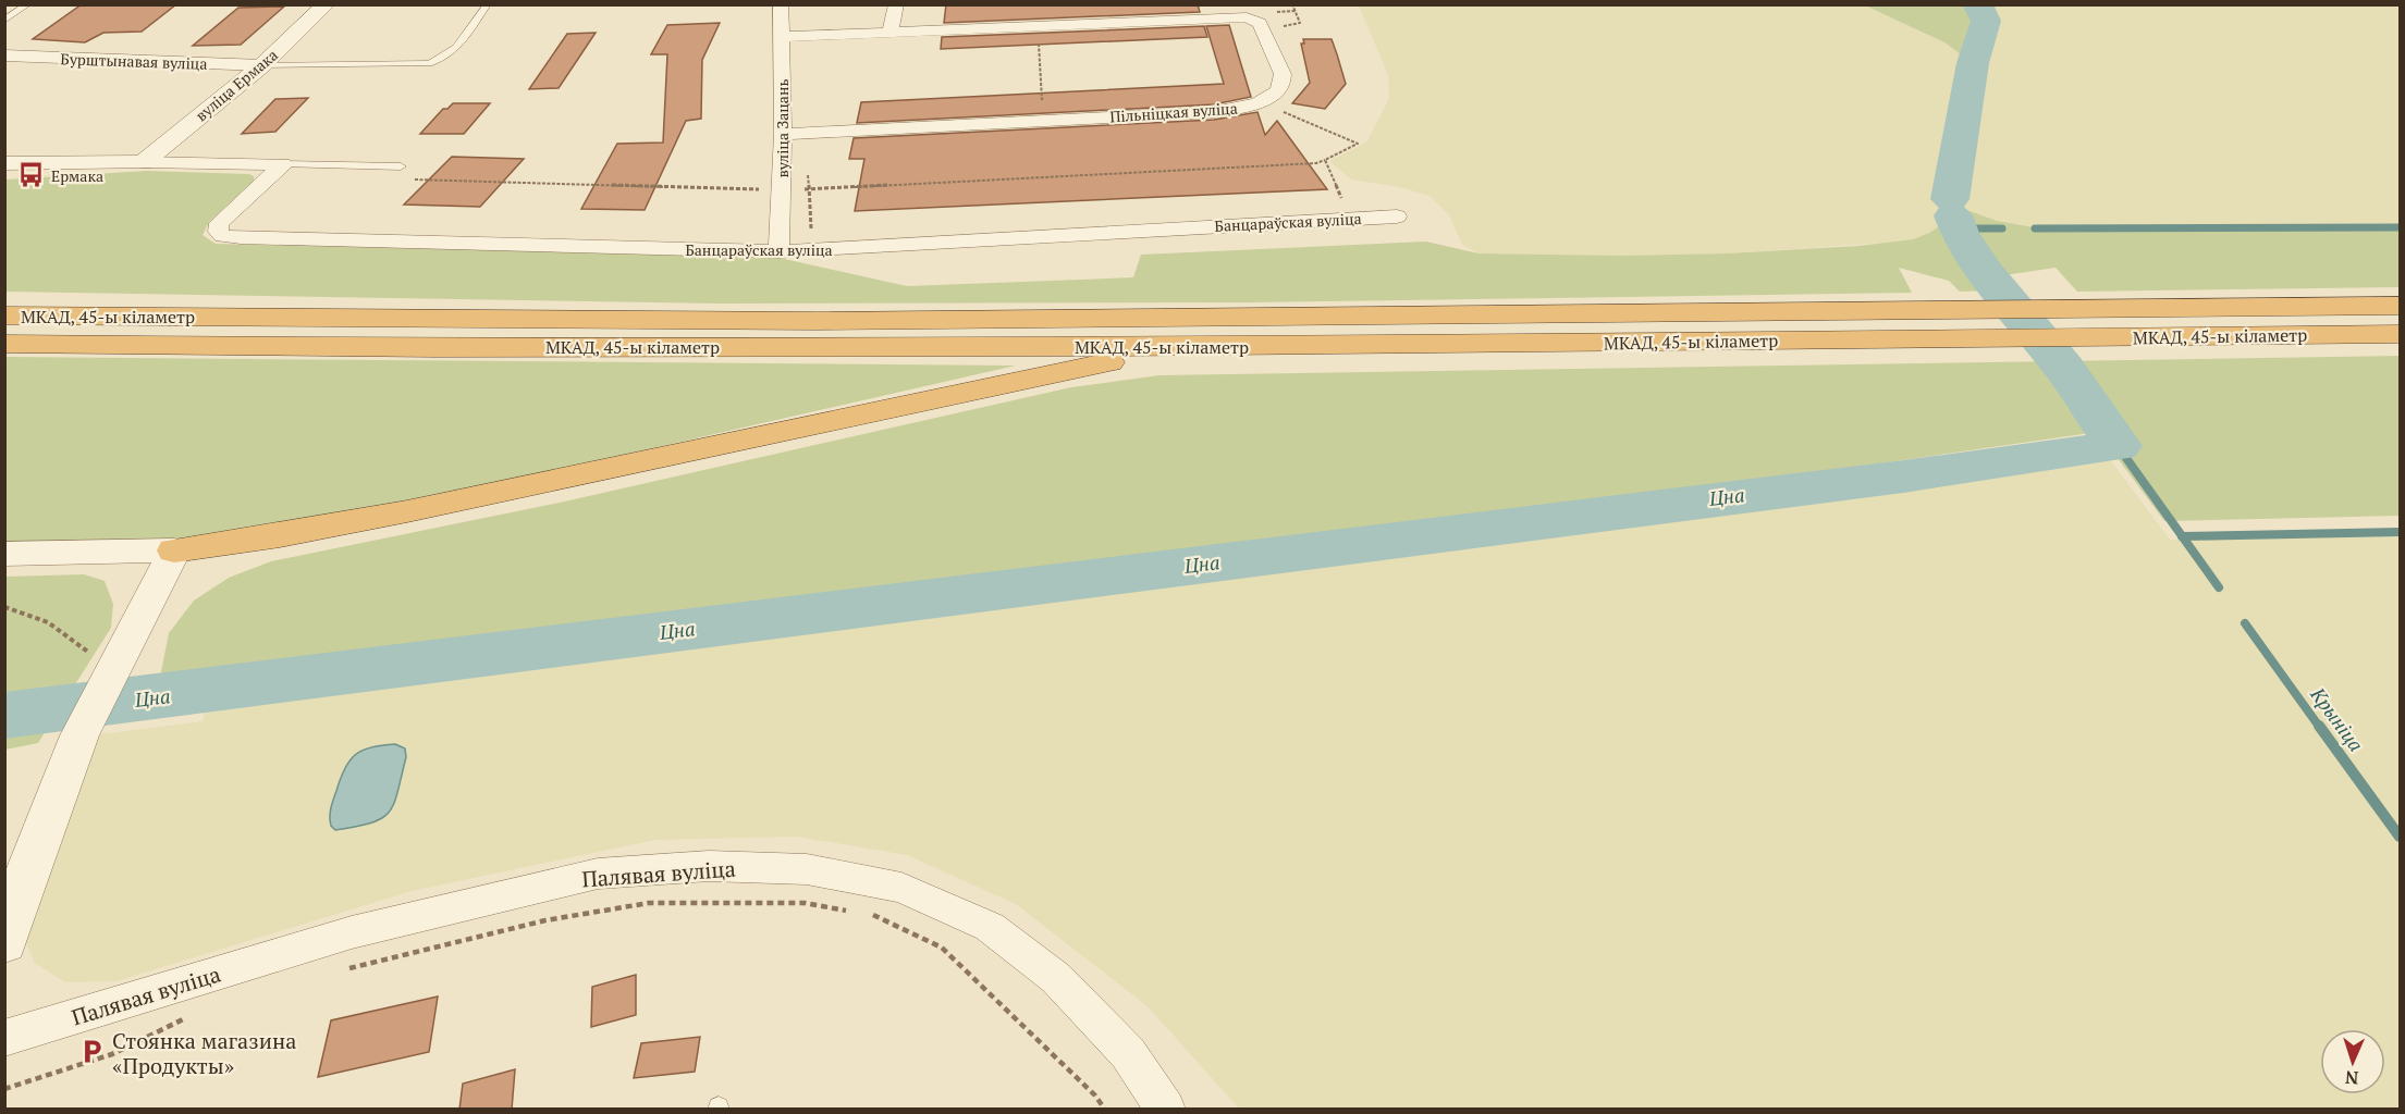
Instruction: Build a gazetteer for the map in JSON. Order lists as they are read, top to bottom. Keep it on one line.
{"streets":{"highway":["МКАД, 45-ы кіламетр"],"street":["Бурштынавая вуліца","вуліца Ермака","Пільніцкая вуліца","вуліца Зацань","Банцараўская вуліца","Палявая вуліца"]},"crossings":[["Бурштынавая вуліца","вуліца Ермака"],["Пільніцкая вуліца","вуліца Зацань"],["вуліца Зацань","Банцараўская вуліца"]],"water":["Цна","Крыніца"],"places":{"bus stop":["Ермака"],"parking":["Стоянка магазина «Продукты»"]},"north":"bottom"}
